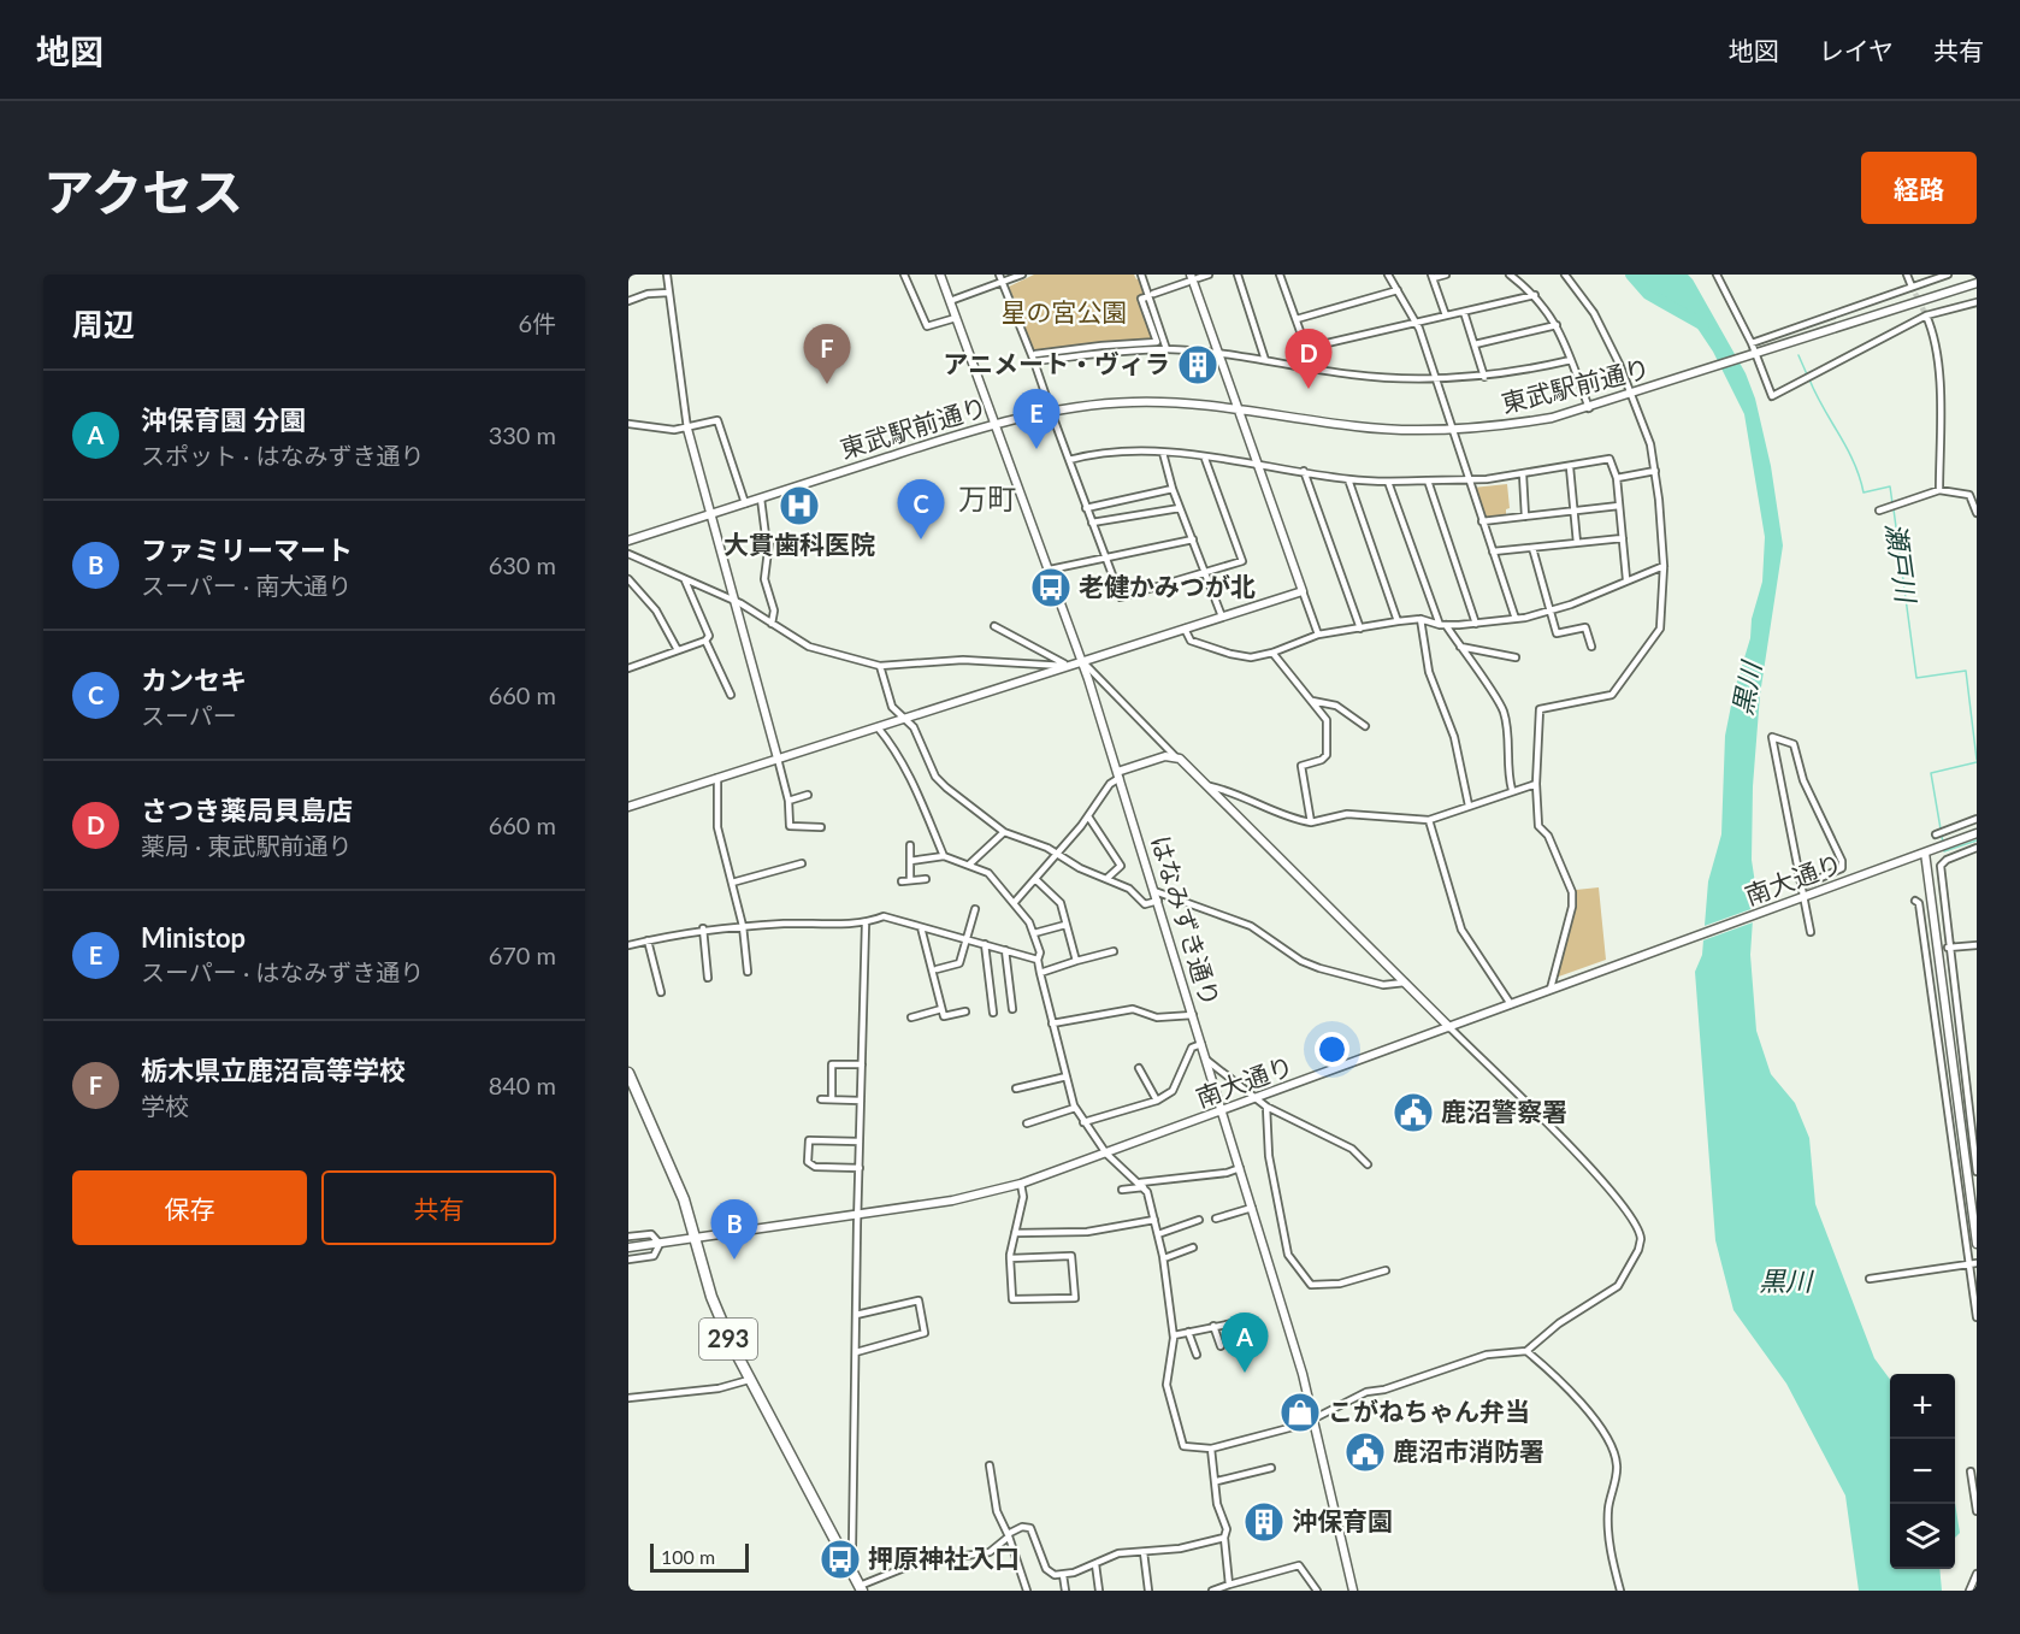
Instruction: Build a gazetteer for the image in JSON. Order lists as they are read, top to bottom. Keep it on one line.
{"streets":{"highway":["293"],"street":["東武駅前通り","南大通り","はなみずき通り"]},"crossings":[["東武駅前通り","はなみずき通り"],["南大通り","はなみずき通り"],["南大通り","293"]],"districts":["万町"],"water":["瀬戸川","黒川"],"parks":["星の宮公園"],"places":{"building":["アニメート・ヴィラ","沖保育園"],"hospital":["大貫歯科医院"],"bus stop":["老健かみつが北","押原神社入口"],"public building":["鹿沼警察署","鹿沼市消防署"],"shop":["こがねちゃん弁当"]},"scale_bar":"100 m","page":{"header":"地図","nav":["地図","レイヤ","共有"],"title":"アクセス","buttons":["経路",["保存","共有"]],"heading":["周辺","6件"],"pins":["F","D","E","C","B","A"],"list":[{"mark":"A","name":"沖保育園 分園","note":"スポット · はなみずき通り","value":"330 m"},{"mark":"B","name":"ファミリーマート","note":"スーパー · 南大通り","value":"630 m"},{"mark":"C","name":"カンセキ","note":"スーパー","value":"660 m"},{"mark":"D","name":"さつき薬局貝島店","note":"薬局 · 東武駅前通り","value":"660 m"},{"mark":"E","name":"Ministop","note":"スーパー · はなみずき通り","value":"670 m"},{"mark":"F","name":"栃木県立鹿沼高等学校","note":"学校","value":"840 m"}],"map_buttons":["+","−"],"scale":"100 m"}}
